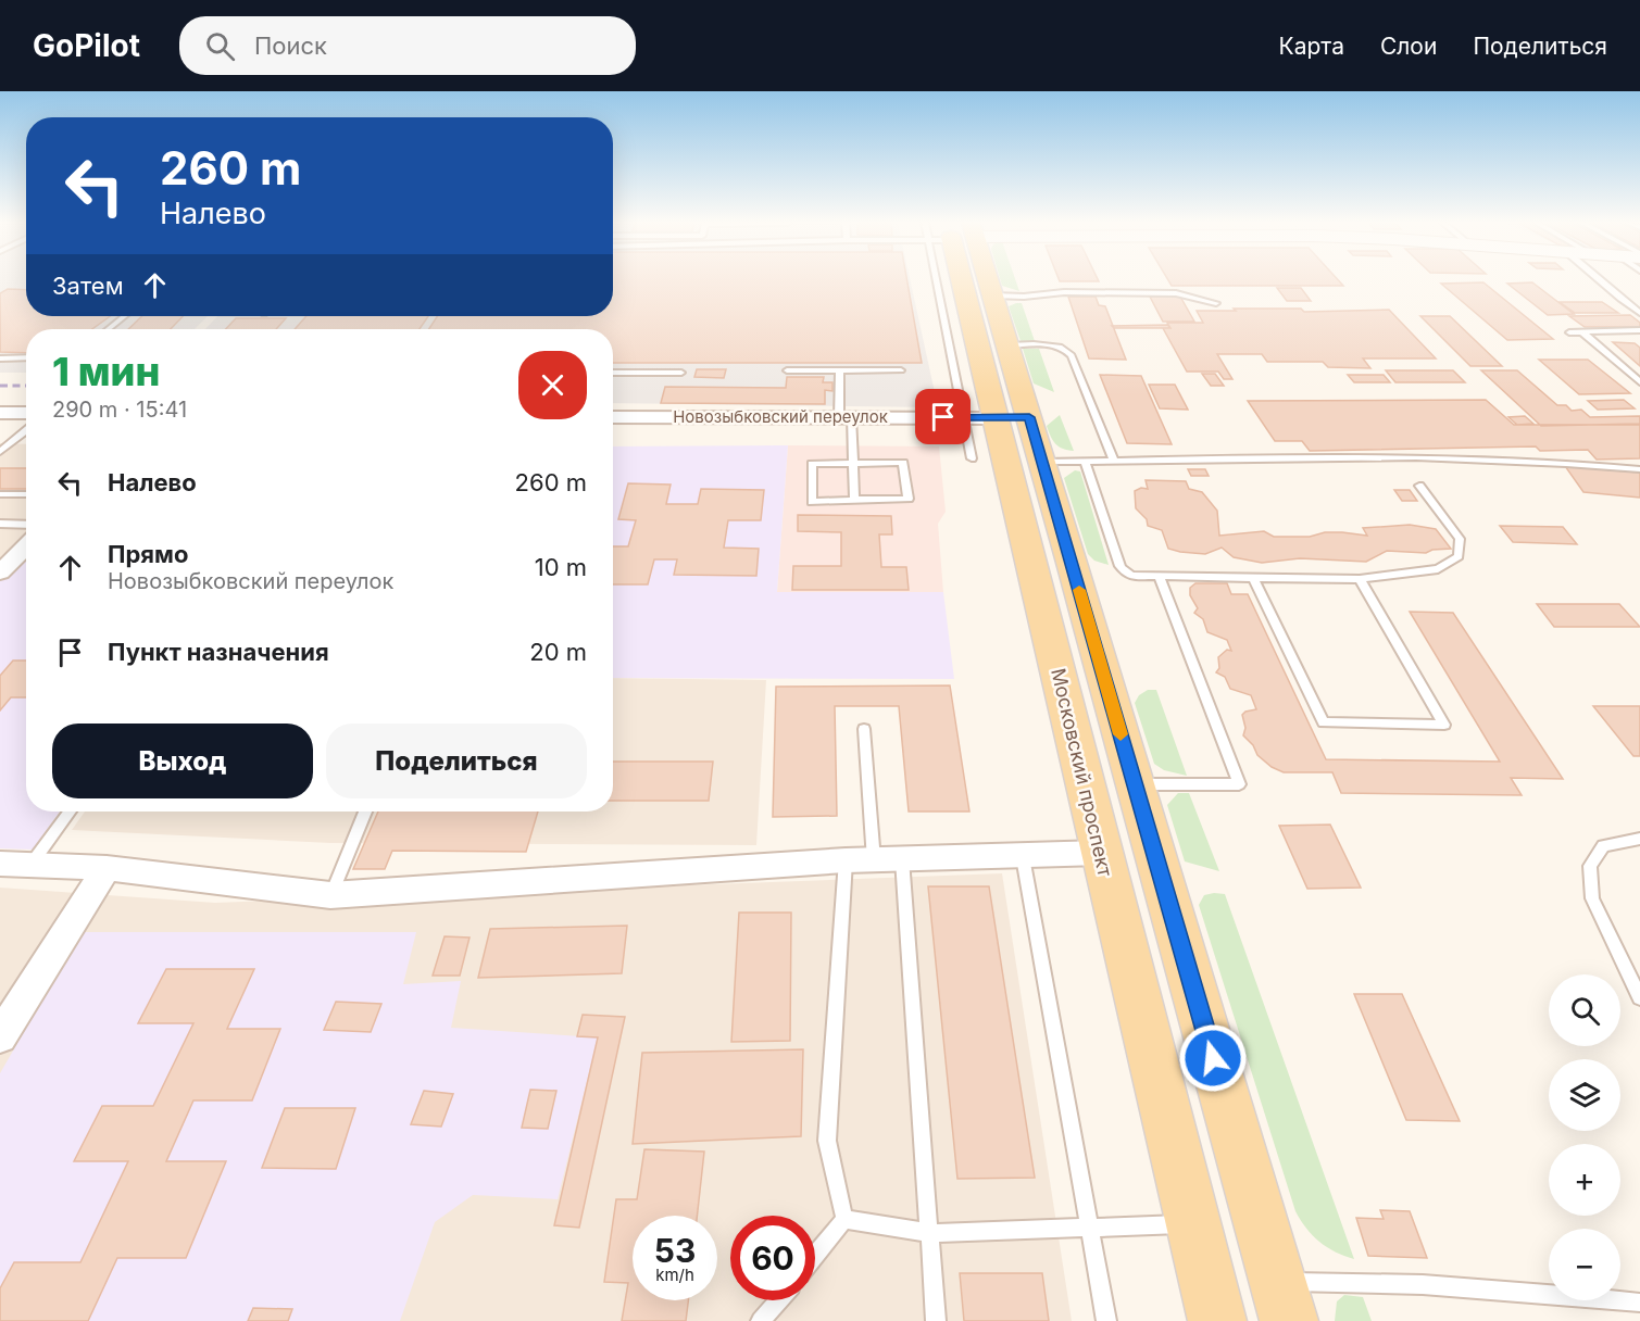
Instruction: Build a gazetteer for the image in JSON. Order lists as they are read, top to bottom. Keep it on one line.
{"streets":{"main road":["Московский проспект"],"street":["Новозыбковский переулок"]},"crossings":[["Новозыбковский переулок","Московский проспект"]],"page":{"header":"GoPilot","search":"Поиск","nav":["Карта","Слои","Поделиться"],"turn":["260 m","Налево"],"then":"Затем","heading":["1 мин","290 m · 15:41"],"list":[{"name":"Налево","value":"260 m"},{"name":"Прямо","note":"Новозыбковский переулок","value":"10 m"},{"name":"Пункт назначения","value":"20 m"}],"buttons":["Выход","Поделиться"],"map_buttons":["+","−"],"speed":"53 km/h","limit":"60"}}
